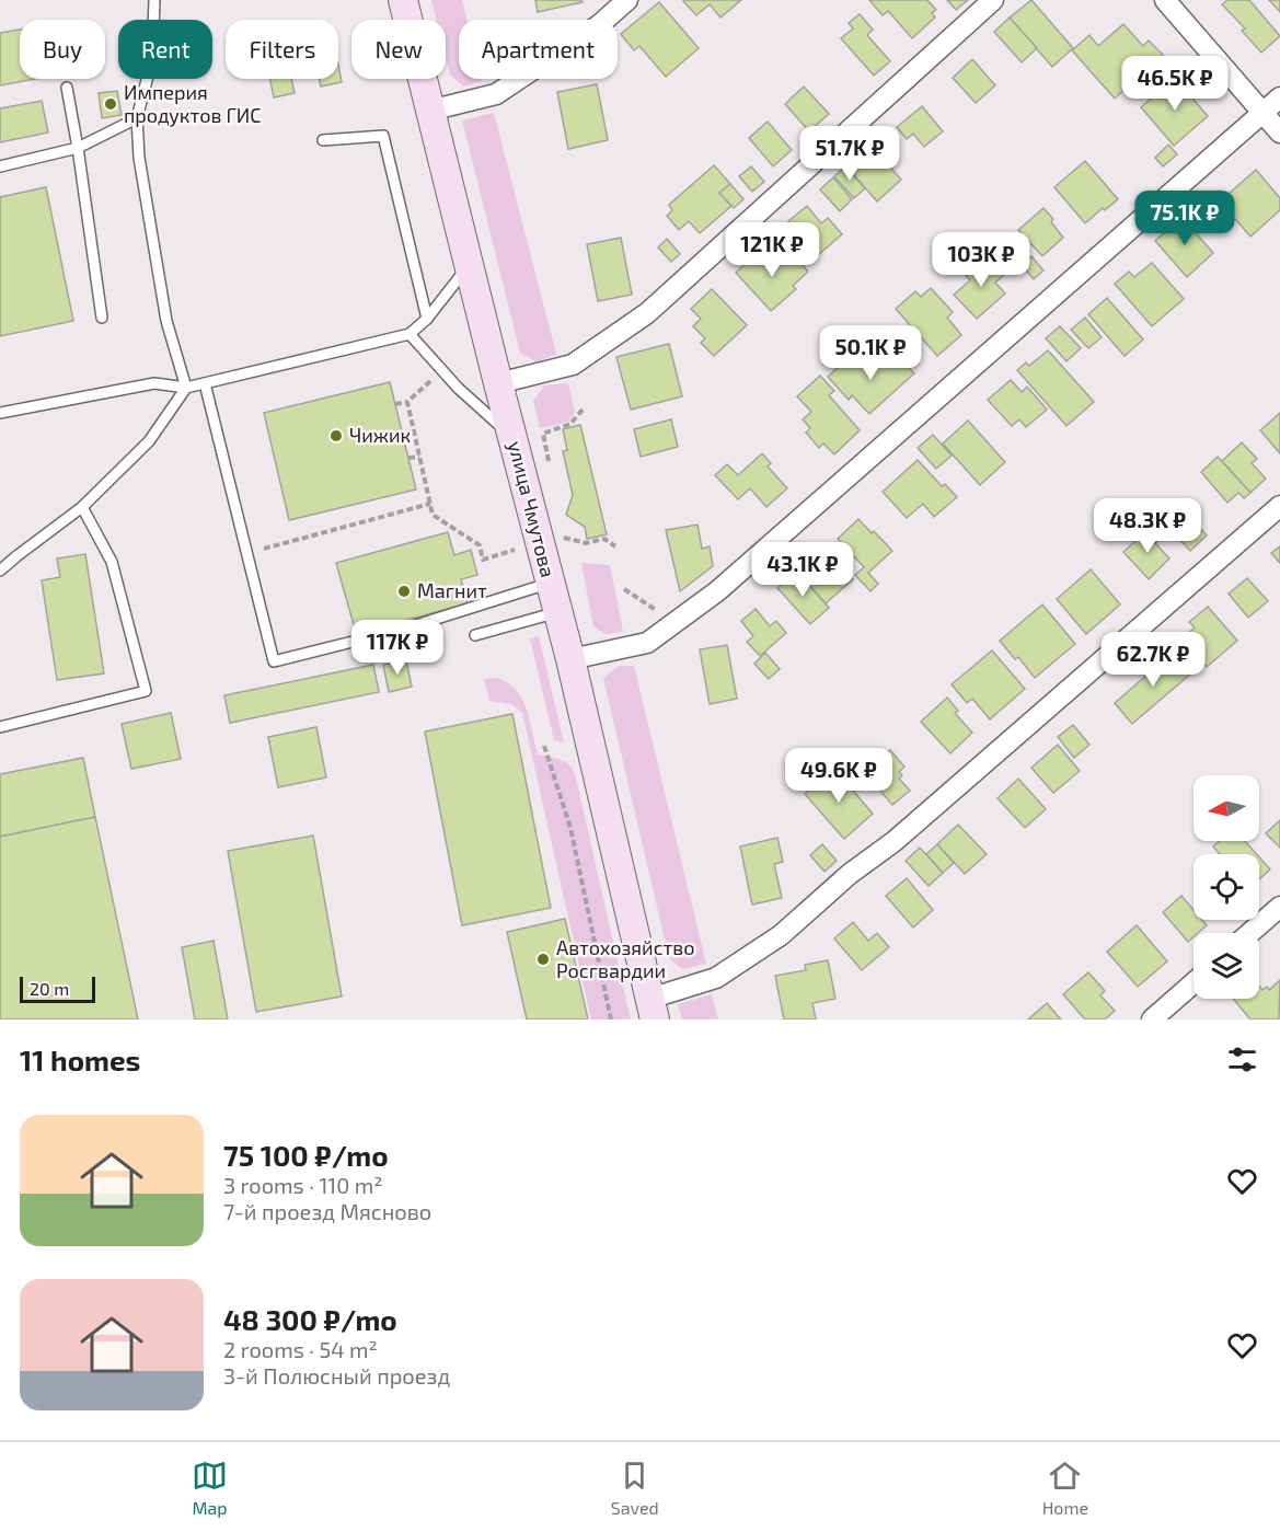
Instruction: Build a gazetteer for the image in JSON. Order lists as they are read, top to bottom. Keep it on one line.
{"streets":{"main road":["улица Чмутова"]},"places":["Империя продуктов ГИС","Чижик","Магнит","Автохозяйство Росгвардии"],"scale_bar":"20 m","north":"left","page":{"chip":["Buy","Rent","Filters","New","Apartment"],"price":["46.5K ₽","51.7K ₽","75.1K ₽","121K ₽","103K ₽","50.1K ₽","48.3K ₽","43.1K ₽","117K ₽","62.7K ₽","49.6K ₽"],"scale":"20 m","heading":"11 homes","list":[{"name":"75 100 ₽/mo","note":"3 rooms · 110 m² · 7-й проезд Мясново"},{"name":"48 300 ₽/mo","note":"2 rooms · 54 m² · 3-й Полюсный проезд"}],"tabs":["Map","Saved","Home"]}}
